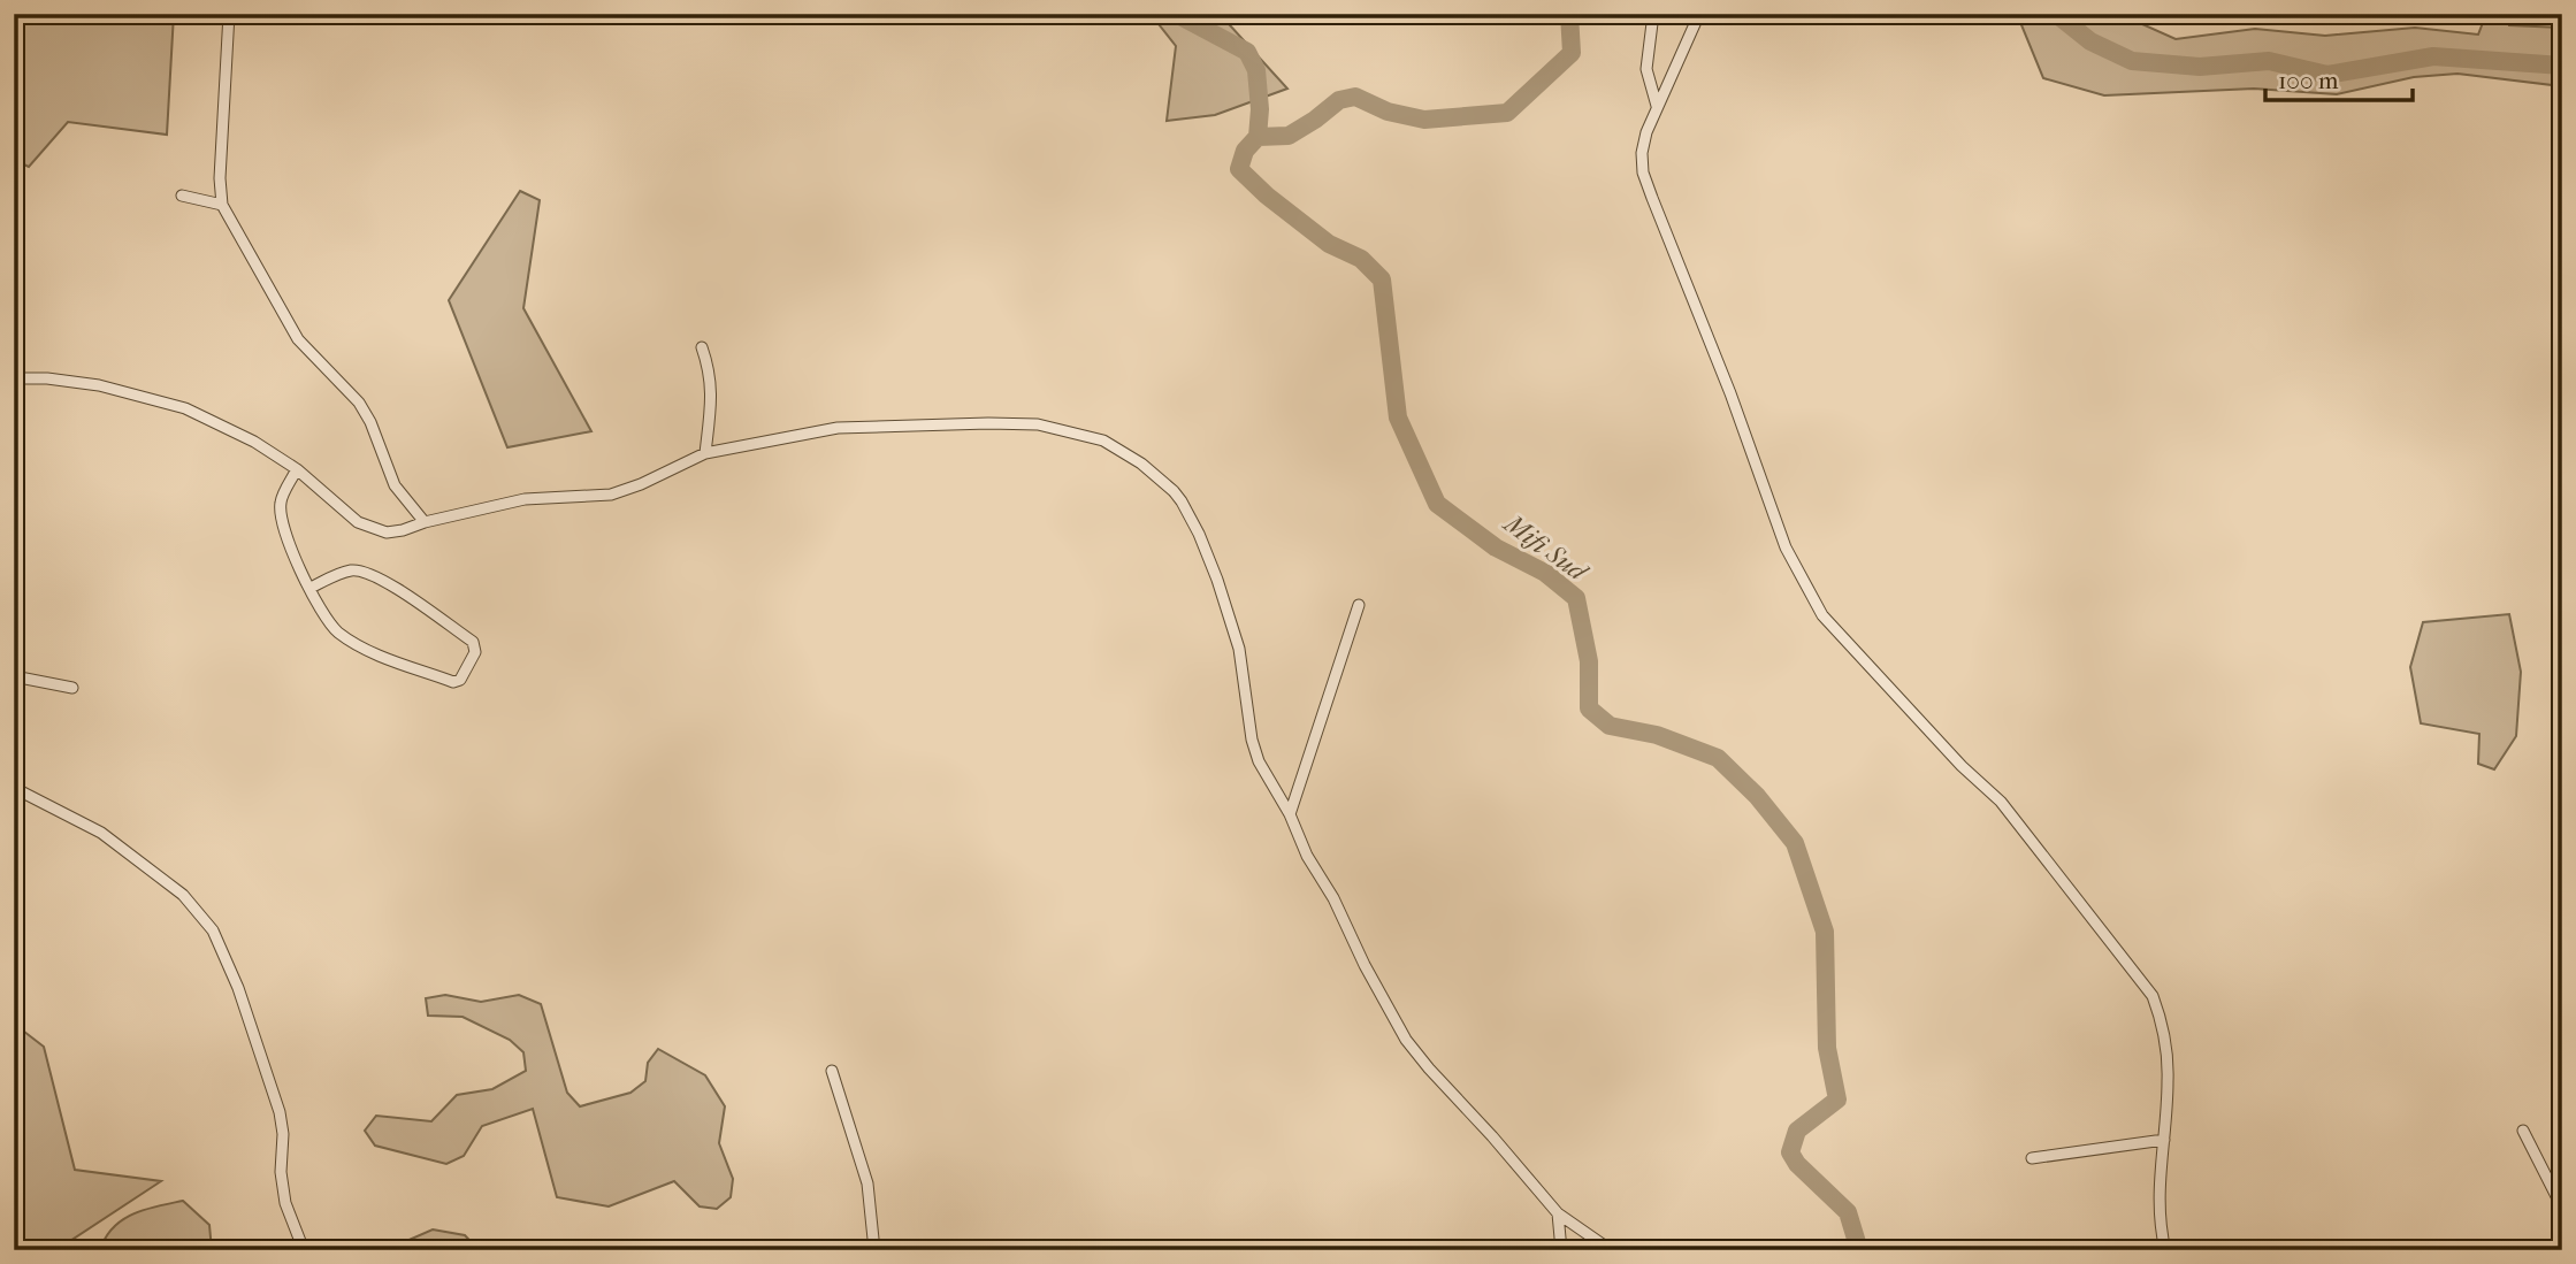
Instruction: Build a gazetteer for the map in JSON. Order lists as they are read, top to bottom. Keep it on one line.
{"water":["Mifi Sud"],"scale_bar":"100 m"}
